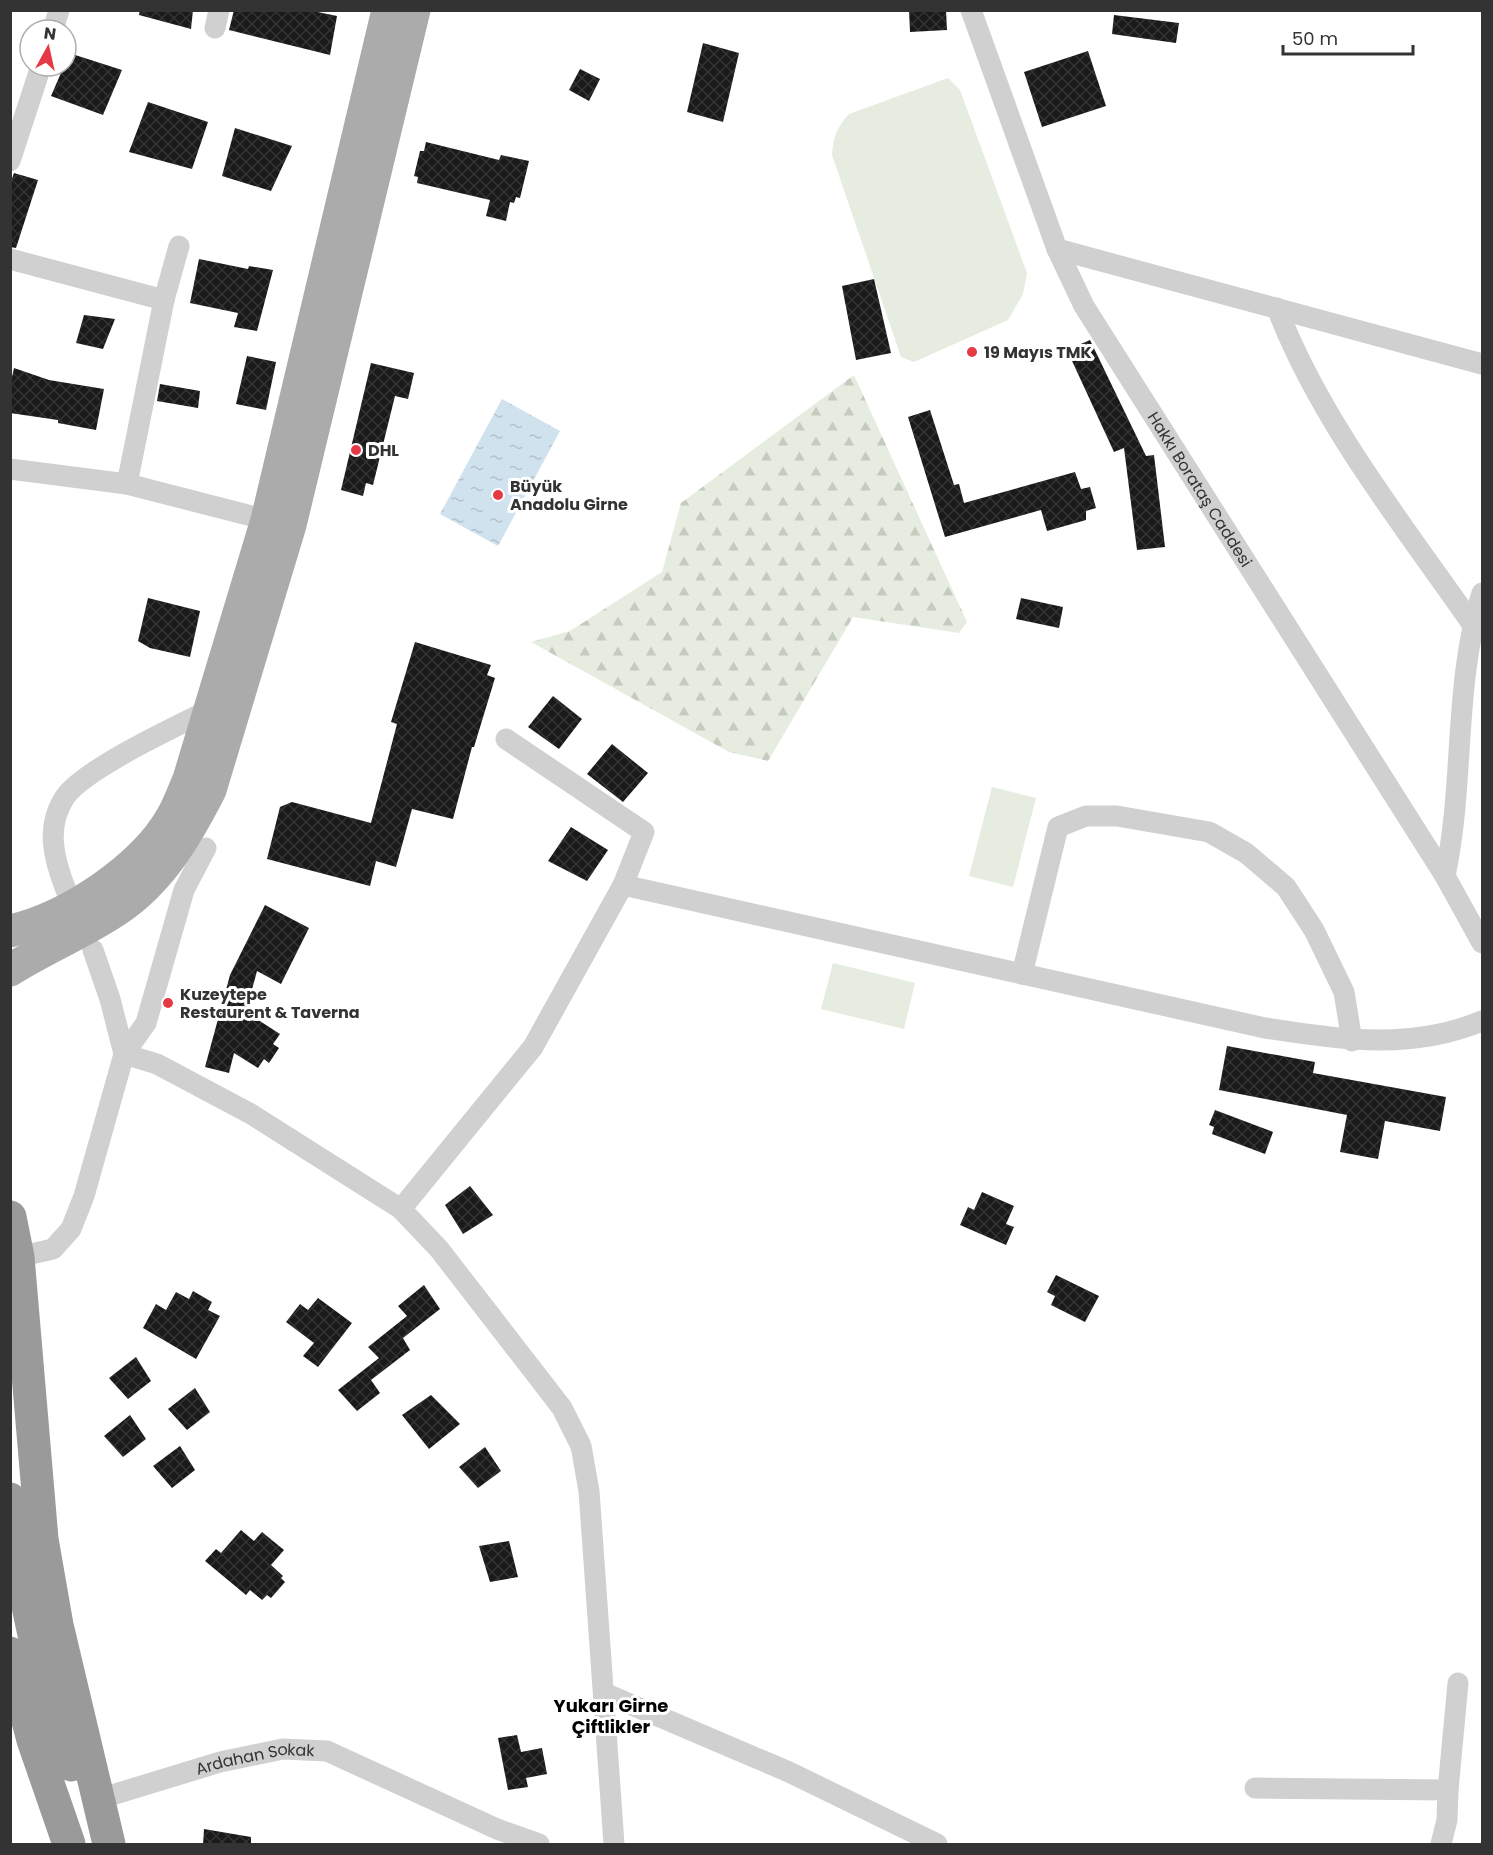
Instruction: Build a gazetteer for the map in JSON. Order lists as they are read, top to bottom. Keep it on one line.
{"streets":{"street":["Hakkı Borataş Caddesi","Ardahan Sokak"]},"districts":["Yukarı Girne Çiftlikler"],"places":["19 Mayıs TMK","DHL","Büyük Anadolu Girne","Kuzeytepe Restaurent & Taverna"],"scale_bar":"50 m","north":"top"}
